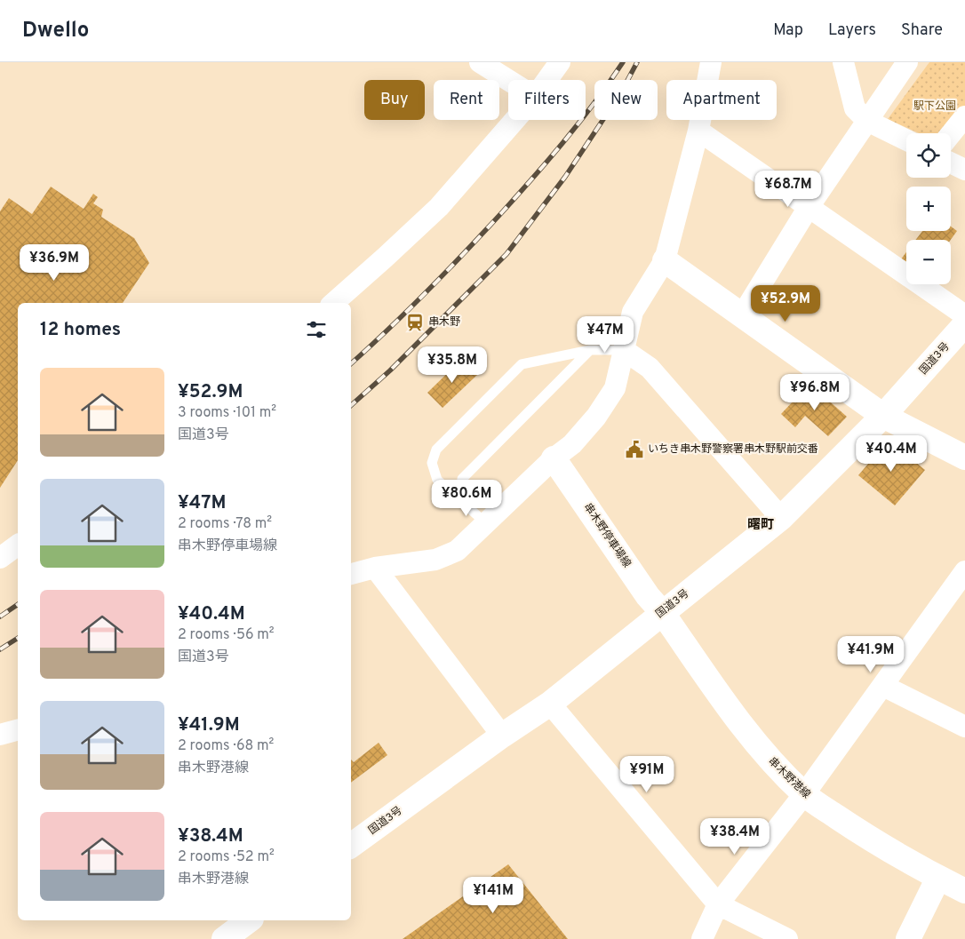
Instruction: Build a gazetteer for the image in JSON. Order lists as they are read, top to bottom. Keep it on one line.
{"streets":{"main road":["国道3号","串木野停車場線","串木野港線"]},"crossings":[["国道3号","串木野停車場線"],["国道3号","串木野港線"],["串木野停車場線","串木野港線"]],"districts":["曙町"],"parks":["駅下公園"],"places":{"station":["串木野"],"public building":["いちき串木野警察署串木野駅前交番"]},"page":{"header":"Dwello","nav":["Map","Layers","Share"],"chip":["Buy","Rent","Filters","New","Apartment"],"map_buttons":["+","−"],"price":["¥68.7M","¥36.9M","¥52.9M","¥47M","¥35.8M","¥96.8M","¥40.4M","¥80.6M","¥41.9M","¥91M","¥38.4M","¥141M"],"heading":"12 homes","list":[{"name":"¥52.9M","note":"3 rooms · 101 m² · 国道3号"},{"name":"¥47M","note":"2 rooms · 78 m² · 串木野停車場線"},{"name":"¥40.4M","note":"2 rooms · 56 m² · 国道3号"},{"name":"¥41.9M","note":"2 rooms · 68 m² · 串木野港線"},{"name":"¥38.4M","note":"2 rooms · 52 m² · 串木野港線"}]}}
